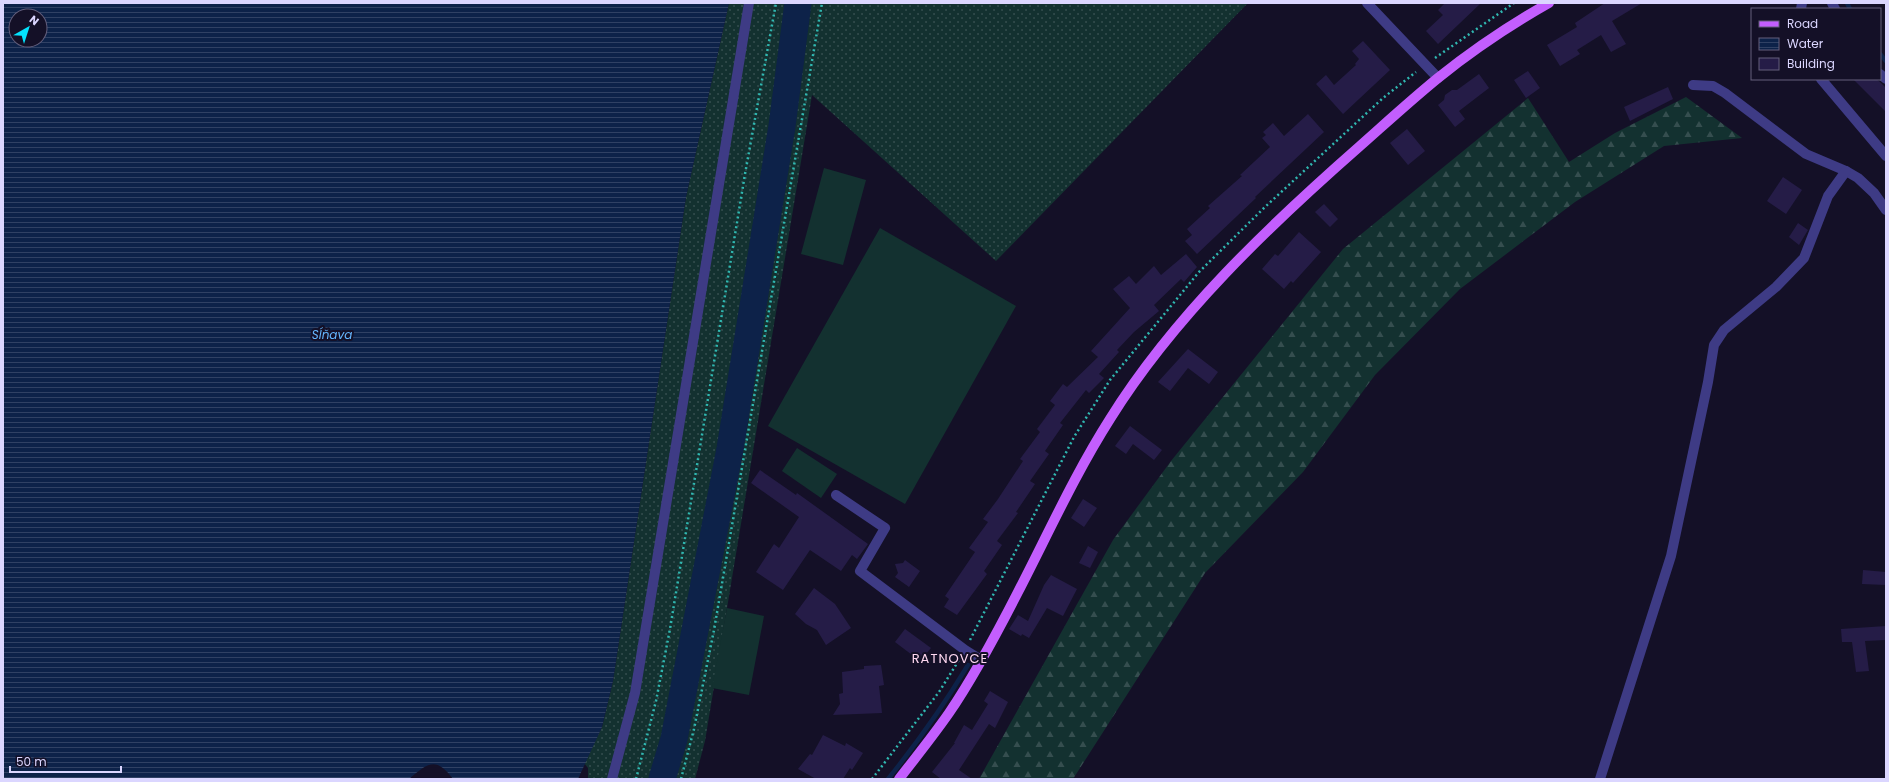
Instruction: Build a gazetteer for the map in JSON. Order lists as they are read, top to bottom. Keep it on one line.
{"districts":["RATNOVCE"],"water":["Sĺňava"],"legend":["Road","Water","Building"],"scale_bar":"50 m","north":"top right"}
